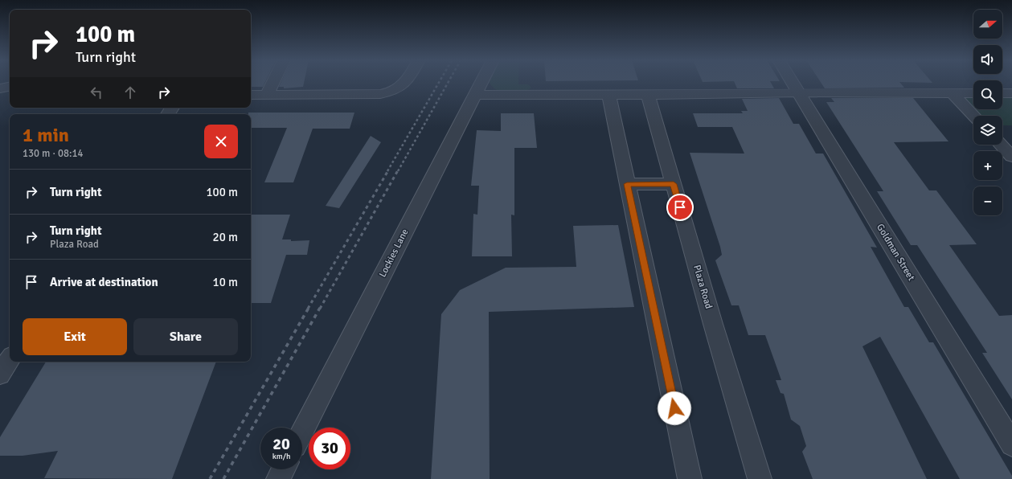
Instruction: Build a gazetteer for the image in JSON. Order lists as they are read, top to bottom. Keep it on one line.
{"streets":{"street":["Goldman Street","Lockies Lane","Plaza Road"]},"north":"right","page":{"map_buttons":["+","−"],"turn":["100 m","Turn right"],"heading":["1 min","130 m · 08:14"],"list":[{"name":"Turn right","value":"100 m"},{"name":"Turn right","note":"Plaza Road","value":"20 m"},{"name":"Arrive at destination","value":"10 m"}],"buttons":["Exit","Share"],"speed":"20 km/h","limit":"30"}}
